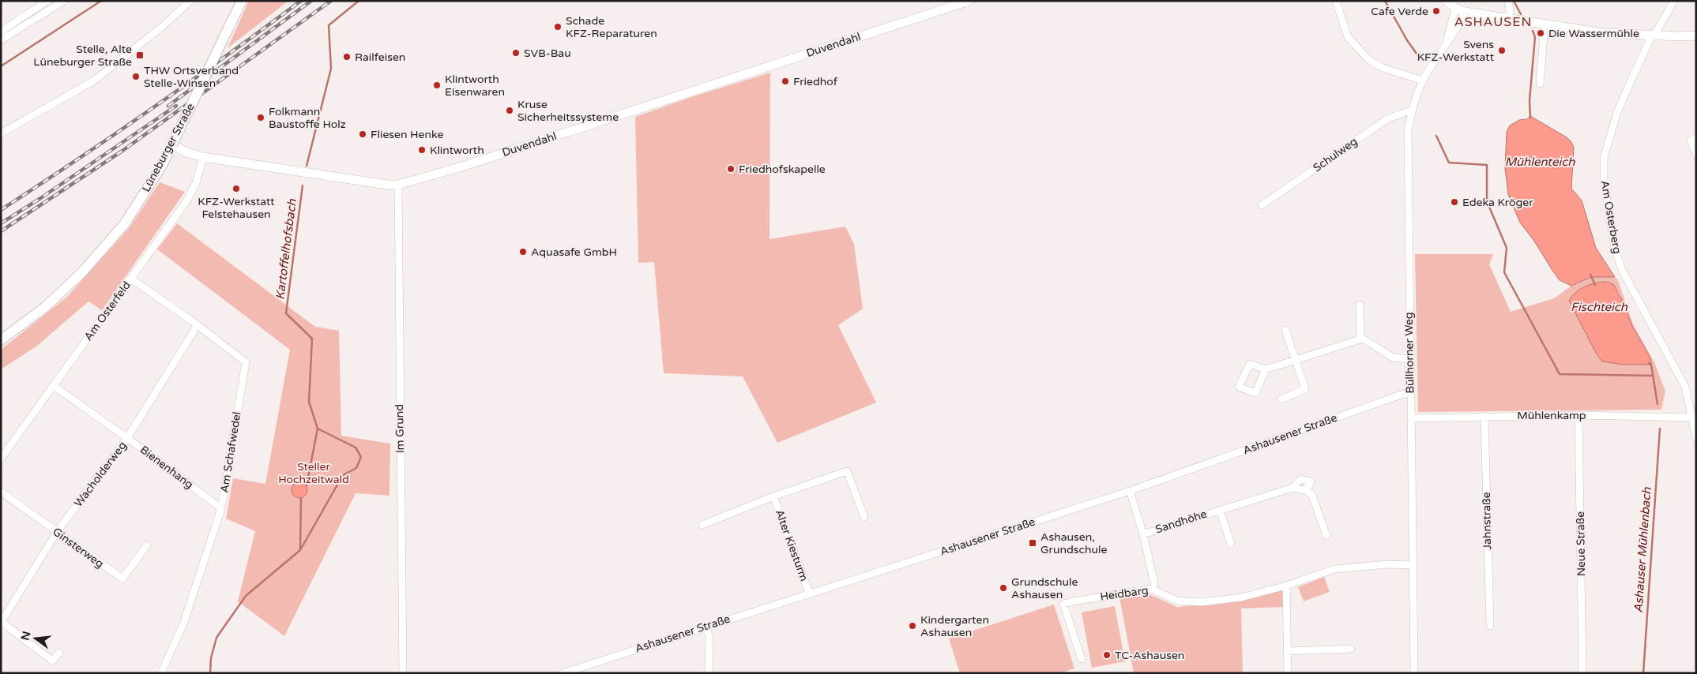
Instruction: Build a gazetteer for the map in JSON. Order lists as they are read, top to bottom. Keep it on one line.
{"streets":{"main road":["Lüneburger Straße"],"street":["Duvendahl","Schulweg","Am Osterberg","Am Osterfeld","Büllhorner Weg","Mühlenkamp","Im Grund","Ashausener Straße","Am Schafwedel","Bienenhang","Wacholderweg","Jahnstraße","Sandhöhe","Neue Straße","Alter Kiesturm","Ginsterweg","Heidbarg"]},"crossings":[["Duvendahl","Lüneburger Straße"],["Duvendahl","Am Osterfeld"],["Duvendahl","Im Grund"],["Schulweg","Büllhorner Weg"],["Am Osterberg","Mühlenkamp"],["Am Osterfeld","Am Schafwedel"],["Am Osterfeld","Bienenhang"],["Büllhorner Weg","Mühlenkamp"],["Büllhorner Weg","Ashausener Straße"],["Büllhorner Weg","Heidbarg"],["Mühlenkamp","Jahnstraße"],["Mühlenkamp","Neue Straße"],["Ashausener Straße","Sandhöhe"],["Ashausener Straße","Alter Kiesturm"],["Am Schafwedel","Bienenhang"],["Am Schafwedel","Wacholderweg"],["Bienenhang","Wacholderweg"],["Wacholderweg","Ginsterweg"]],"districts":["ASHAUSEN"],"water":["Mühlenteich","Kartoffelhofsbach","Fischteich","Ashauser Mühlenbach"],"parks":["Steller Hochzeitwald"],"places":{"other":["Cafe Verde","Schade KFZ-Reparaturen","Die Wassermühle","Svens KFZ-Werkstatt","SVB-Bau","Railfeisen","THW Ortsverband Stelle-Winsen","Friedhof","Klintworth Eisenwaren","Kruse Sicherheitssysteme","Folkmann Baustoffe Holz","Fliesen Henke","Klintworth","Friedhofskapelle","KFZ-Werkstatt Felstehausen","Edeka Kröger","Aquasafe GmbH","Grundschule Ashausen","Kindergarten Ashausen","TC-Ashausen"],"transit":["Stelle, Alte Lüneburger Straße","Ashausen, Grundschule"]},"north":"left"}
